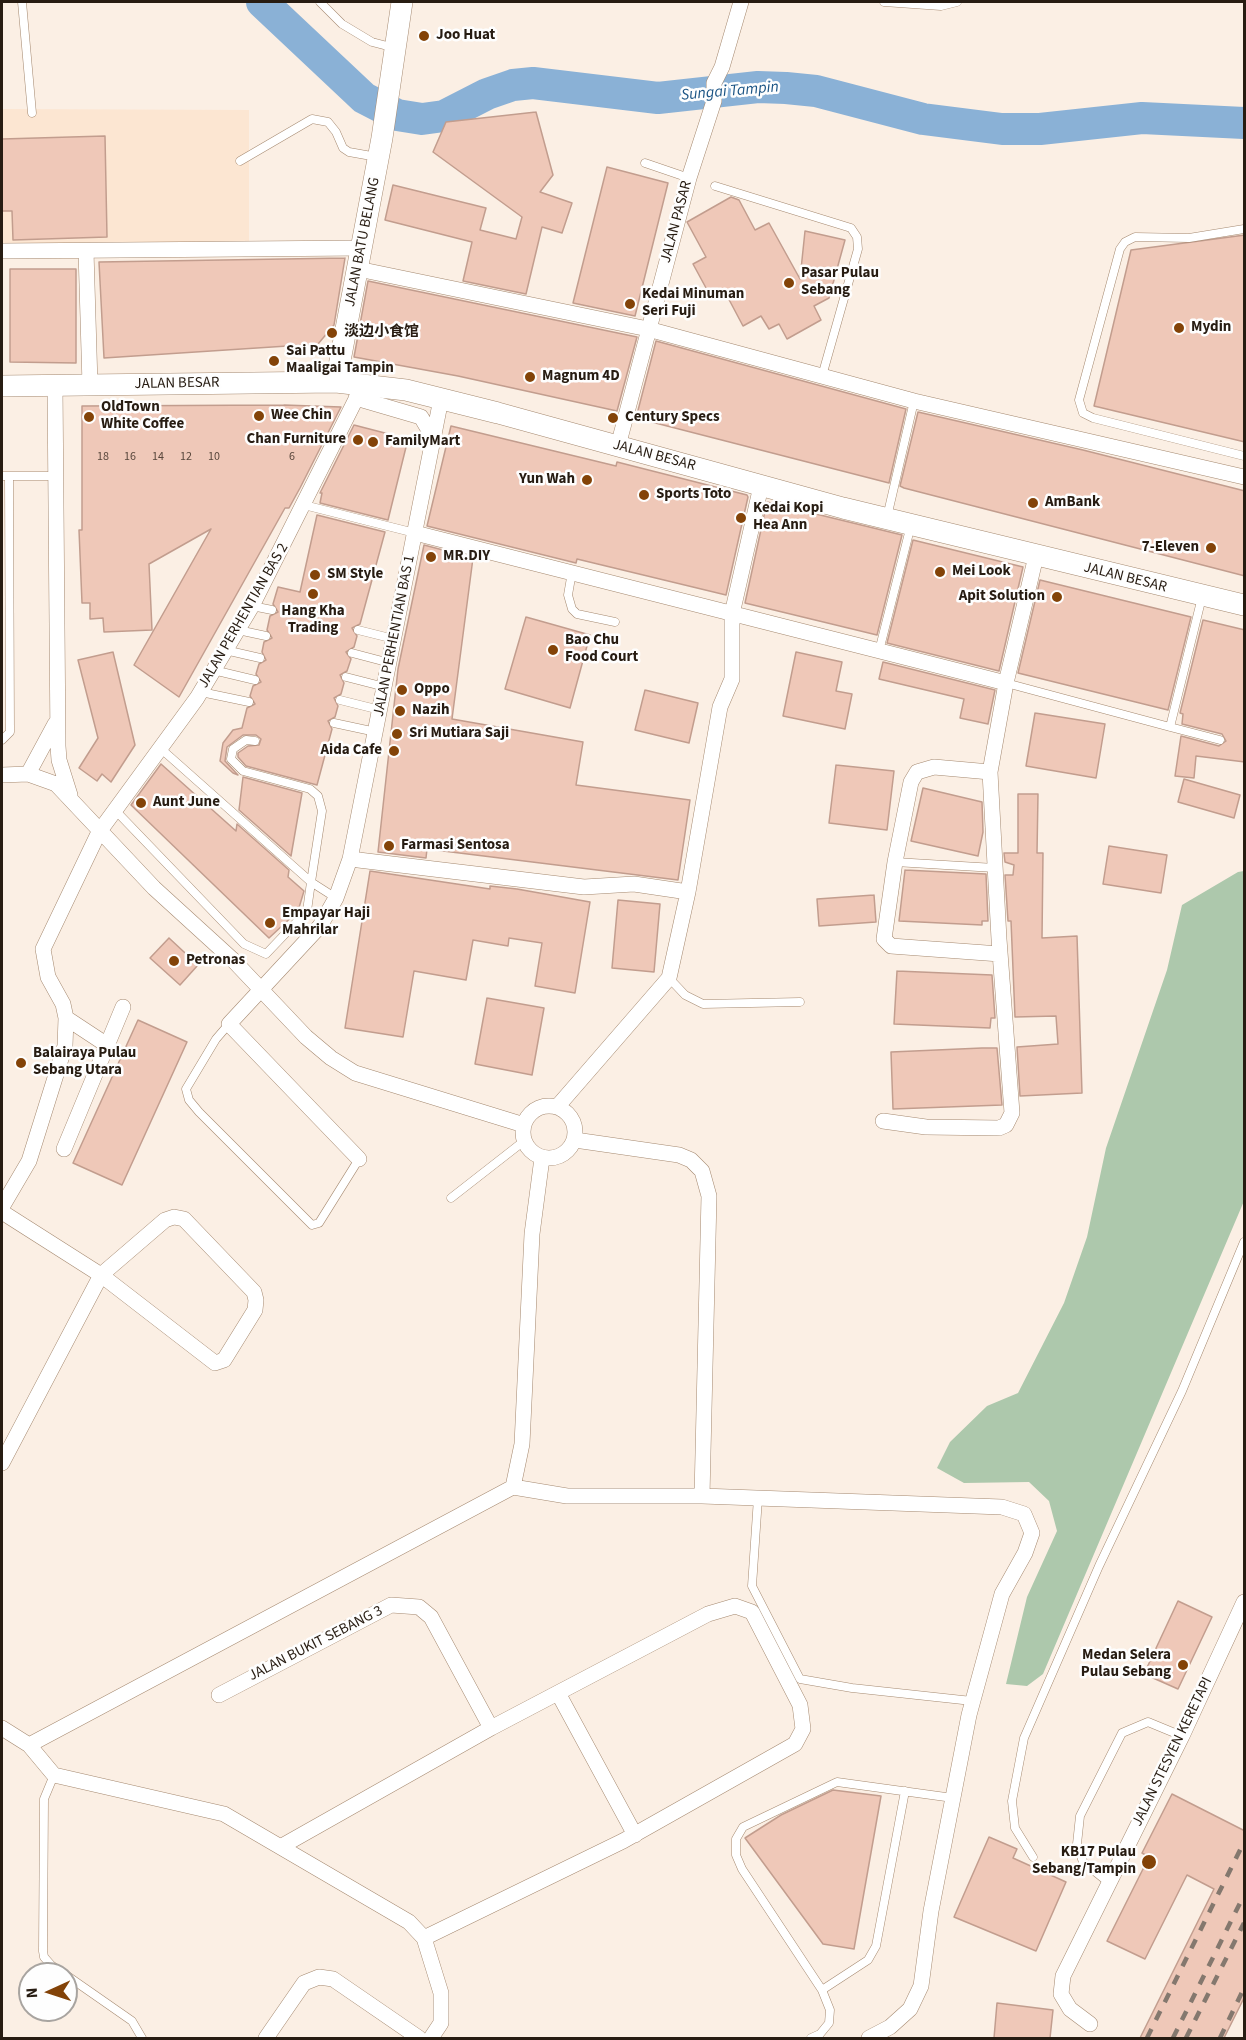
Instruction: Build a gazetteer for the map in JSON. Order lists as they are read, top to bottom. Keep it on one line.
{"streets":{"street":["JALAN PASAR","JALAN BATU BELANG","JALAN BESAR","JALAN PERHENTIAN BAS 2","JALAN PERHENTIAN BAS 1","JALAN BUKIT SEBANG 3","JALAN STESYEN KERETAPI"]},"crossings":[["JALAN PASAR","JALAN BESAR"],["JALAN BATU BELANG","JALAN BESAR"],["JALAN BESAR","JALAN PERHENTIAN BAS 2"],["JALAN BESAR","JALAN PERHENTIAN BAS 1"]],"water":["Sungai Tampin"],"places":["Joo Huat","Pasar Pulau Sebang","Kedai Minuman Seri Fuji","Mydin","淡边小食馆","Sai Pattu Maaligai Tampin","Magnum 4D","Wee Chin","OldTown White Coffee","Century Specs","Chan Furniture","FamilyMart","Yun Wah","Sports Toto","AmBank","Kedai Kopi Hea Ann","7-Eleven","MR.DIY","Mei Look","SM Style","Hang Kha Trading","Apit Solution","Bao Chu Food Court","Oppo","Nazih","Sri Mutiara Saji","Aida Cafe","Aunt June","Farmasi Sentosa","Empayar Haji Mahrilar","Petronas","Balairaya Pulau Sebang Utara","Medan Selera Pulau Sebang","KB17 Pulau Sebang/Tampin"],"house_numbers":["18","16","14","12","10","6"],"north":"left"}
